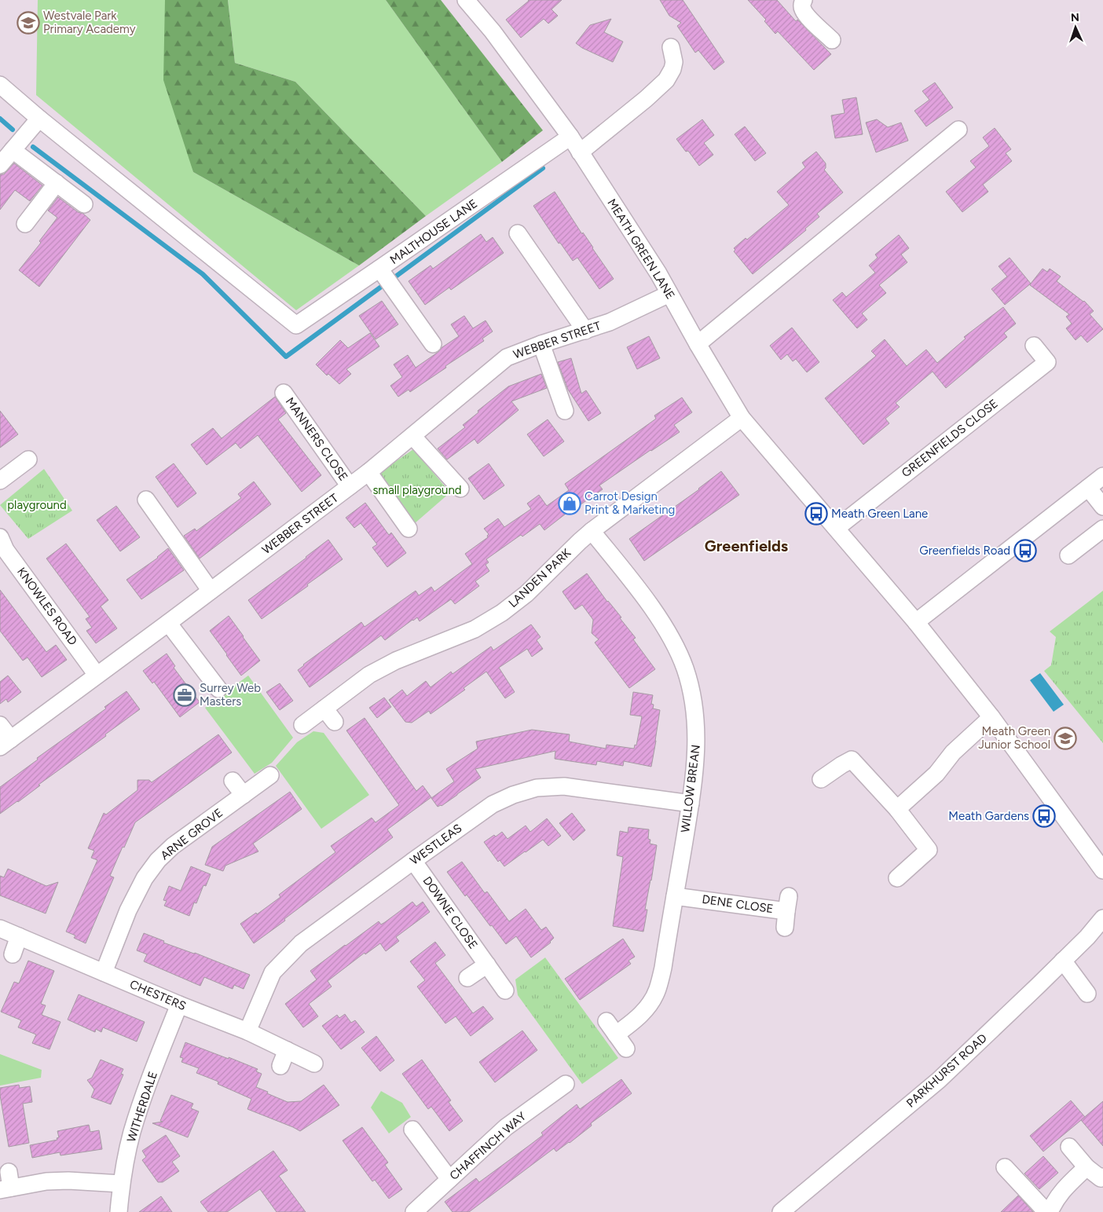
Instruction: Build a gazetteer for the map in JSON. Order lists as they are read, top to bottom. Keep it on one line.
{"streets":{"street":["MALTHOUSE LANE","MEATH GREEN LANE","WEBBER STREET","GREENFIELDS CLOSE","MANNERS CLOSE","LANDEN PARK","KNOWLES ROAD","WILLOW BREAN","ARNE GROVE","WESTLEAS","DENE CLOSE","DOWNE CLOSE","CHESTERS","PARKHURST ROAD","WITHERDALE","CHAFFINCH WAY"]},"crossings":[["MALTHOUSE LANE","MEATH GREEN LANE"],["MEATH GREEN LANE","WEBBER STREET"],["MEATH GREEN LANE","GREENFIELDS CLOSE"],["MEATH GREEN LANE","LANDEN PARK"],["WEBBER STREET","MANNERS CLOSE"],["WEBBER STREET","KNOWLES ROAD"],["LANDEN PARK","WILLOW BREAN"],["WILLOW BREAN","WESTLEAS"],["WILLOW BREAN","DENE CLOSE"],["ARNE GROVE","CHESTERS"],["WESTLEAS","DOWNE CLOSE"],["WESTLEAS","CHESTERS"],["CHESTERS","WITHERDALE"]],"districts":["Greenfields"],"parks":["small playground","playground"],"places":{"school or university":["Westvale Park Primary Academy","Meath Green Junior School"],"shop":["Carrot Design Print & Marketing"],"bus stop":["Meath Green Lane","Greenfields Road","Meath Gardens"],"office":["Surrey Web Masters"]},"north":"top"}
